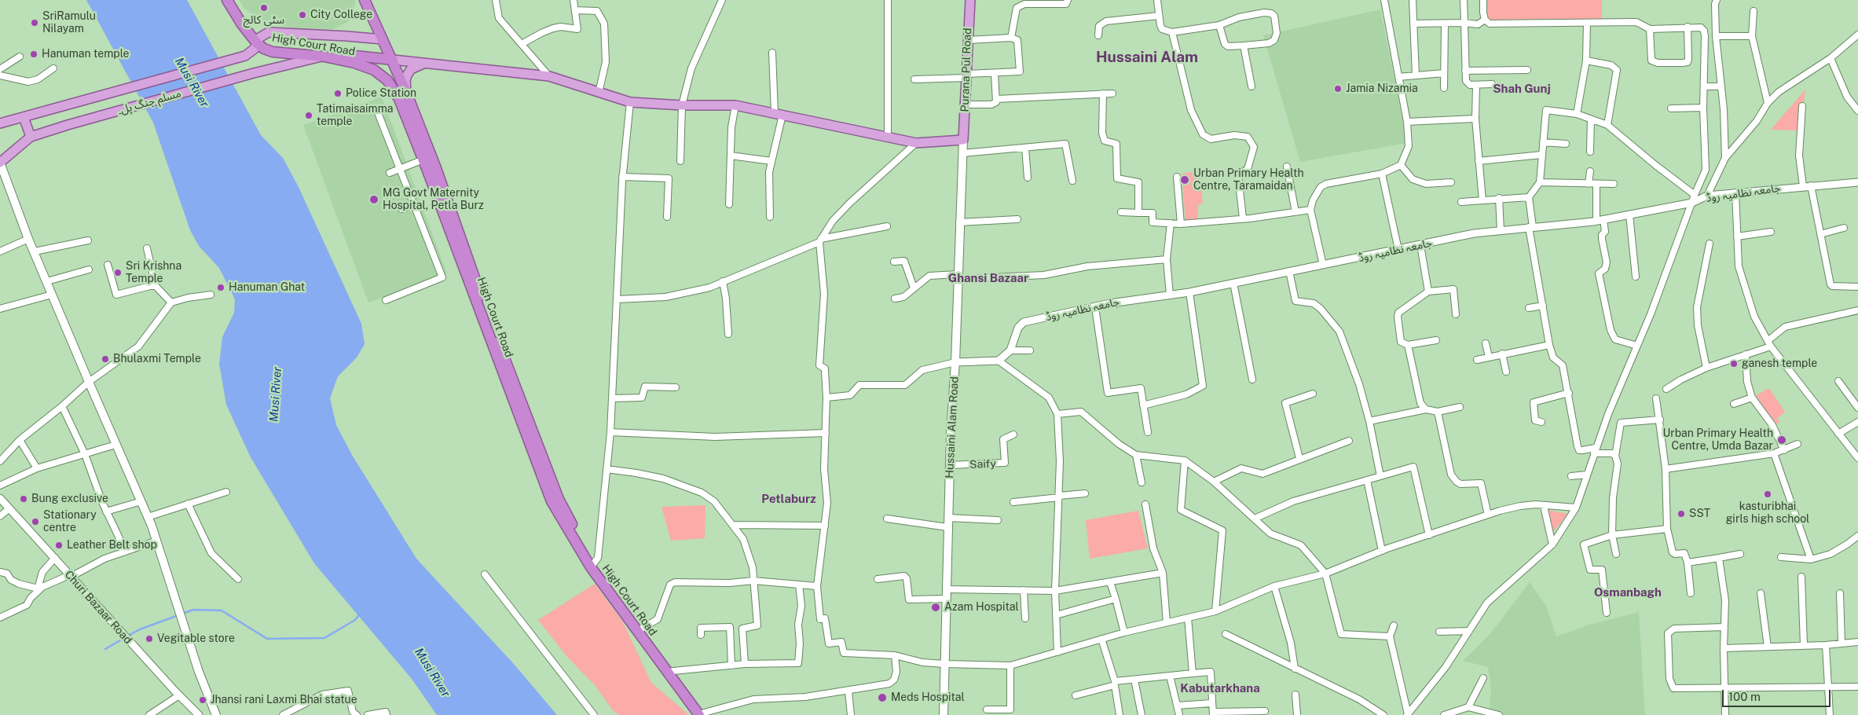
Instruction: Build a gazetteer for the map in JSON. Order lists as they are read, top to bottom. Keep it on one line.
{"streets":{"highway":["High Court Road"],"main road":["Purana Pul Road","مسلم جنگ پل۔","Hussaini Alam Road"],"street":["جامعہ نظامیہ روڈ","Saify","Churi Bazaar Road"]},"crossings":[["High Court Road","مسلم جنگ پل۔"],["Purana Pul Road","Hussaini Alam Road"],["Hussaini Alam Road","Saify"]],"districts":["Hussaini Alam","Shah Gunj","Ghansi Bazaar","Petlaburz","Osmanbagh","Kabutarkhana"],"water":["Musi River"],"places":["سٹی کالج","City College","SriRamulu Nilayam","Hanuman temple","Jamia Nizamia","Police Station","Tatimaisaimma temple","Urban Primary Health Centre, Taramaidan","MG Govt Maternity Hospital, Petla Burz","Sri Krishna Temple","Hanuman Ghat","Bhulaxmi Temple","ganesh temple","Urban Primary Health Centre, Umda Bazar","kasturibhai girls high school","Bung exclusive","SST","Stationary centre","Leather Belt shop","Azam Hospital","Vegitable store","Meds Hospital","Jhansi rani Laxmi Bhai statue"],"scale_bar":"100 m"}
